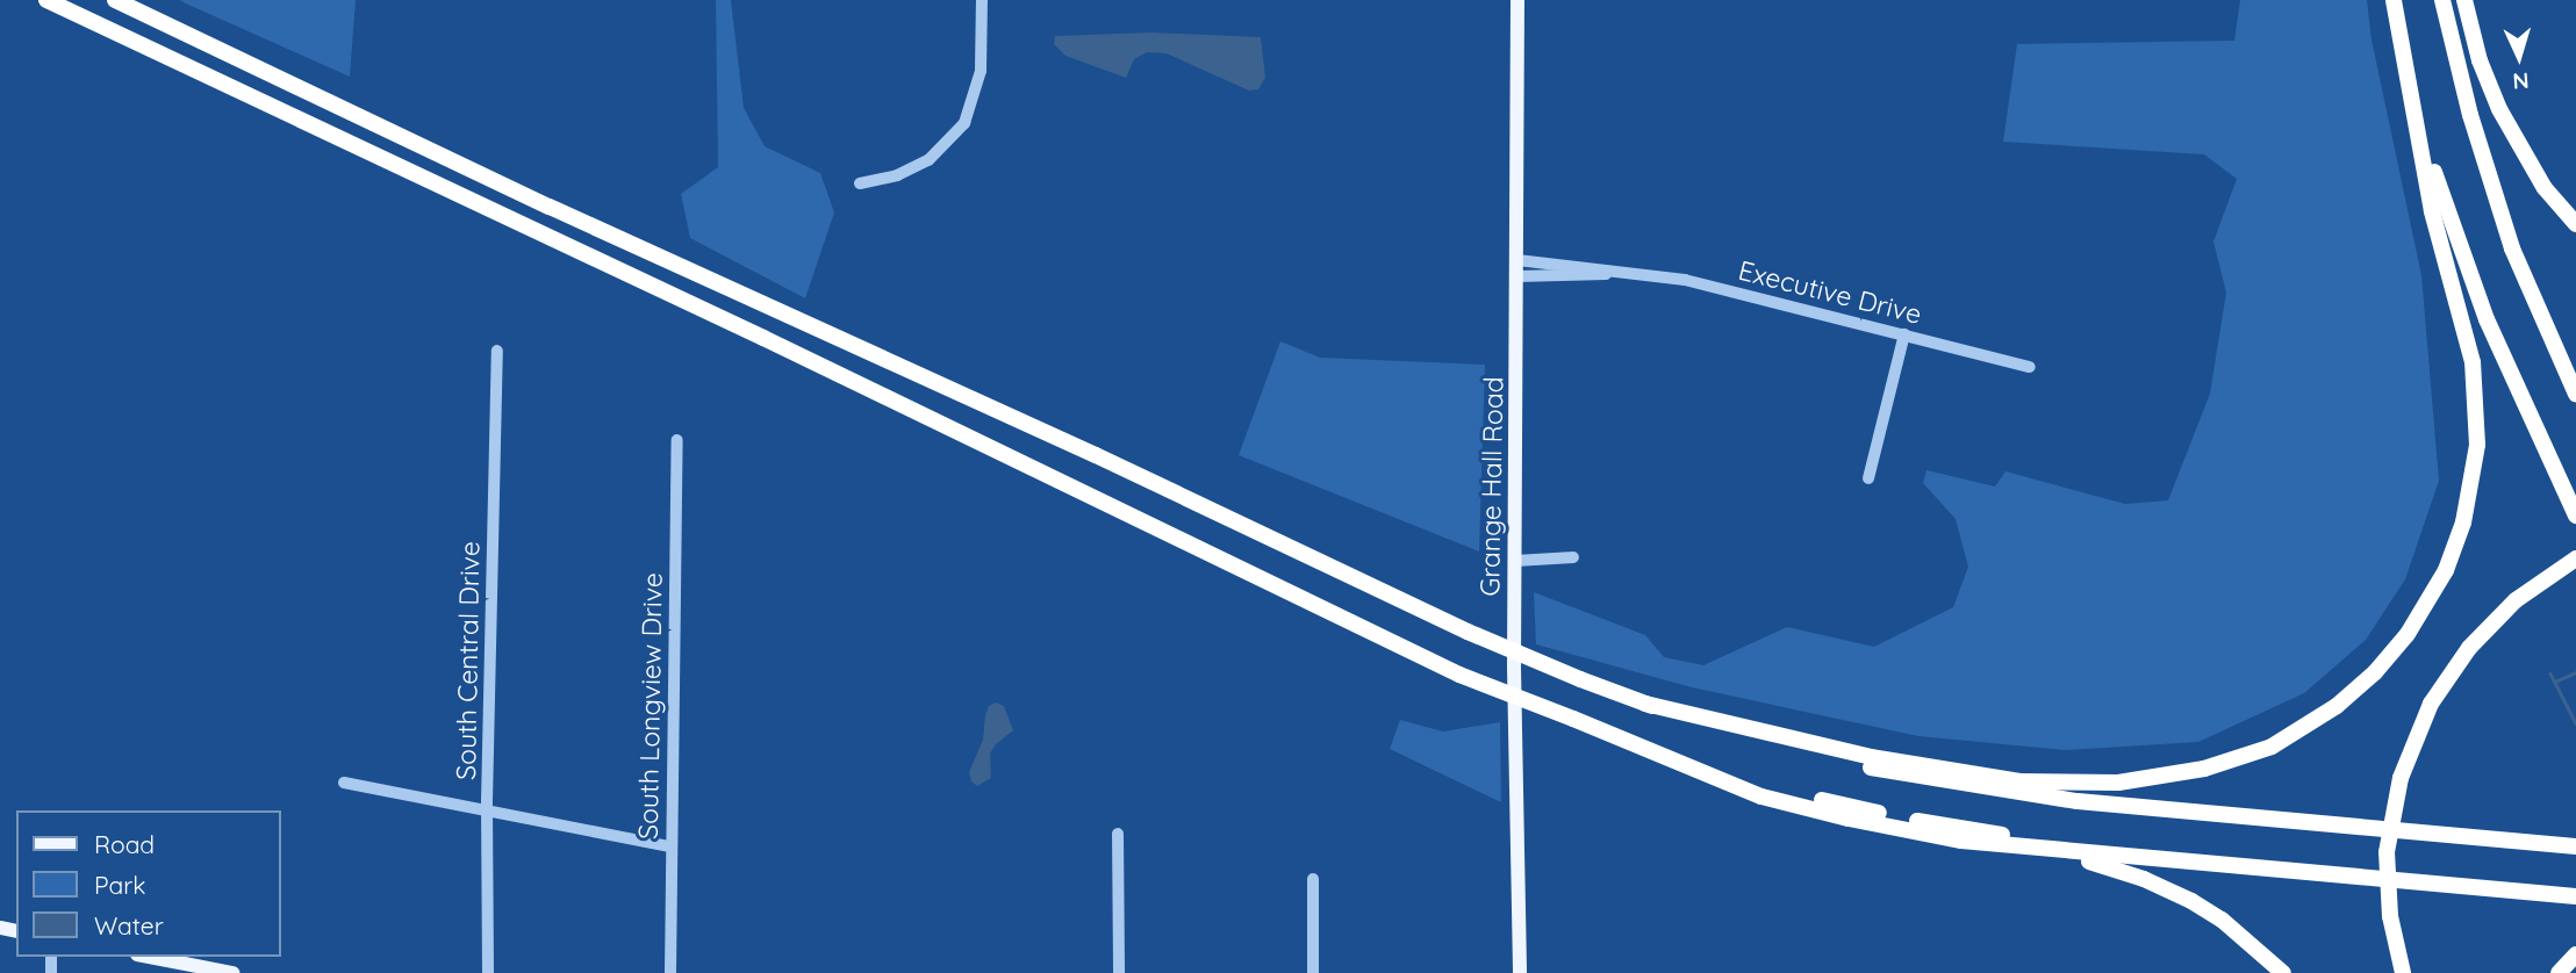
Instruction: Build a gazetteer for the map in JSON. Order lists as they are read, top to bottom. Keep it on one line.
{"streets":{"main road":["Grange Hall Road"],"street":["Executive Drive","South Central Drive","South Longview Drive"]},"crossings":[["Executive Drive","Grange Hall Road"]],"legend":["Road","Park","Water"],"north":"bottom"}
